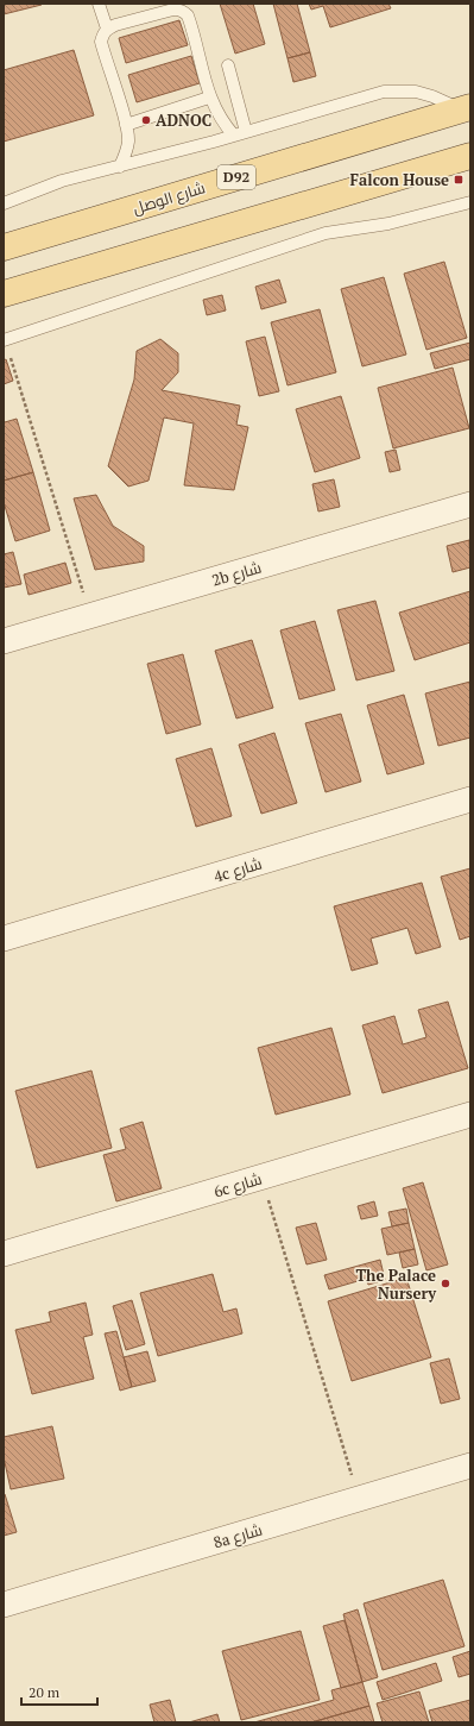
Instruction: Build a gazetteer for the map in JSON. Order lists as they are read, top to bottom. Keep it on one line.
{"streets":{"main road":["D92","شارع الوصل"],"street":["2b شارع","4c شارع","6c شارع","8a شارع"]},"places":{"other":["ADNOC","The Palace Nursery"],"transit":["Falcon House"]},"scale_bar":"20 m"}
